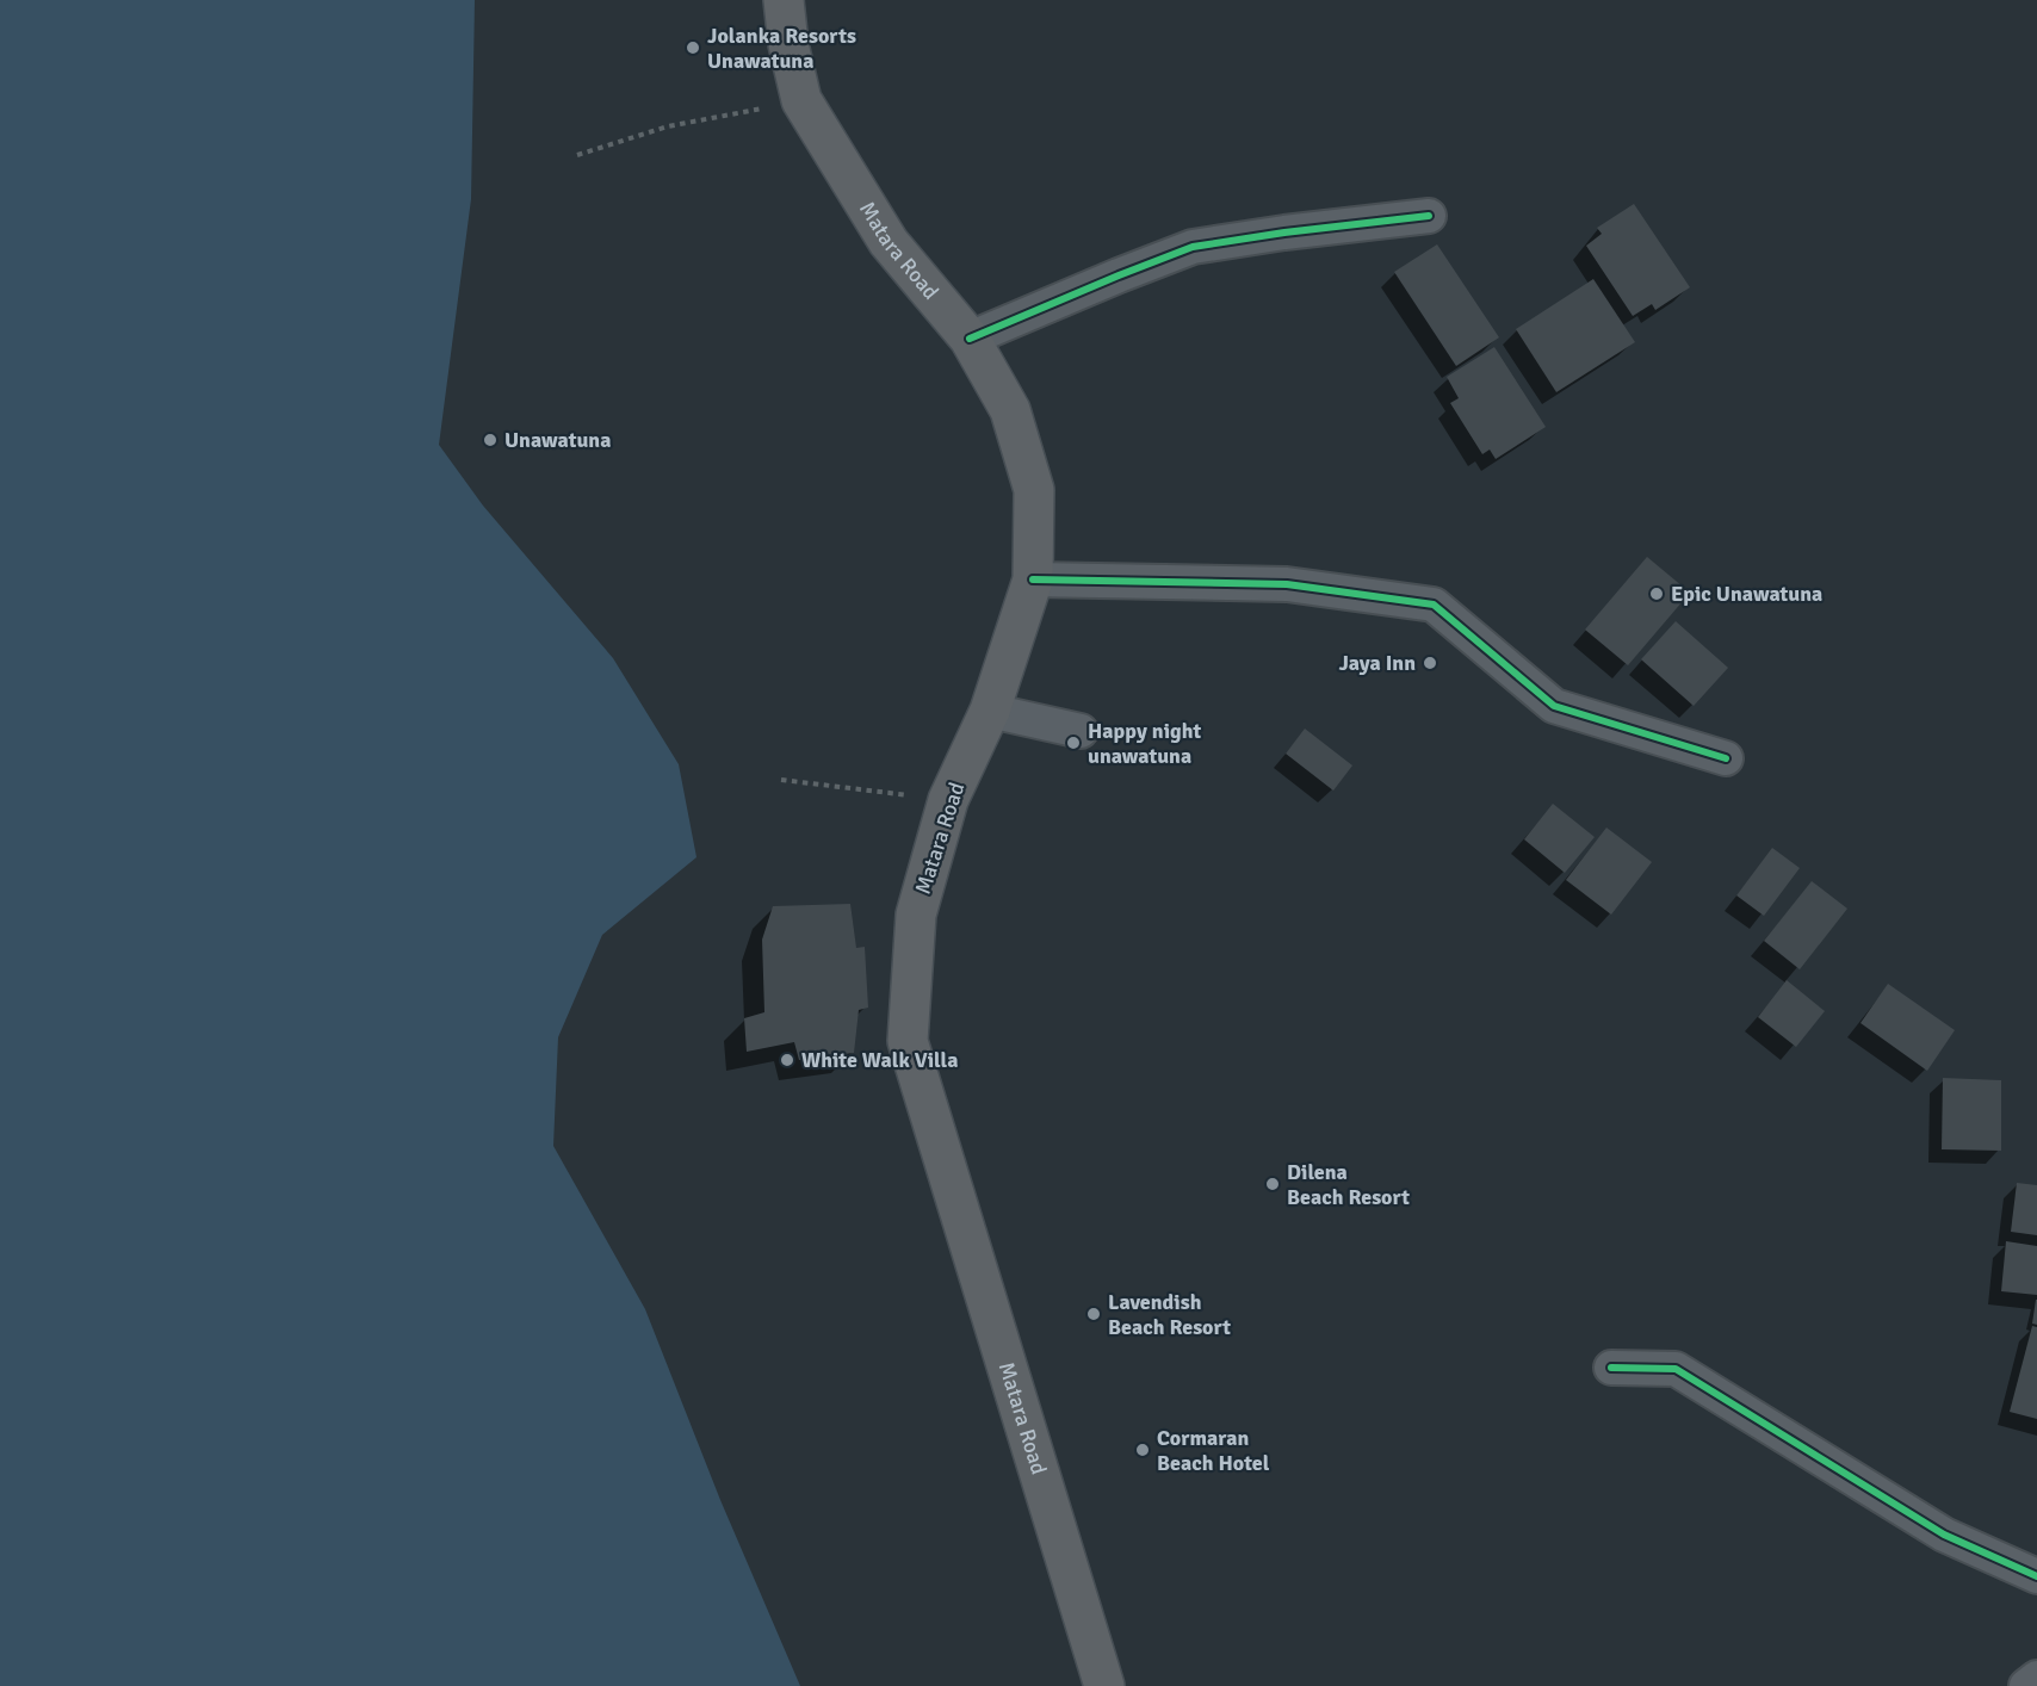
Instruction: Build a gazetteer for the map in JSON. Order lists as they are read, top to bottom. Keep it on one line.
{"streets":{"highway":["Matara Road"]},"places":["Jolanka Resorts Unawatuna","Unawatuna","Epic Unawatuna","Jaya Inn","Happy night unawatuna","White Walk Villa","Dilena Beach Resort","Lavendish Beach Resort","Cormaran Beach Hotel"]}
